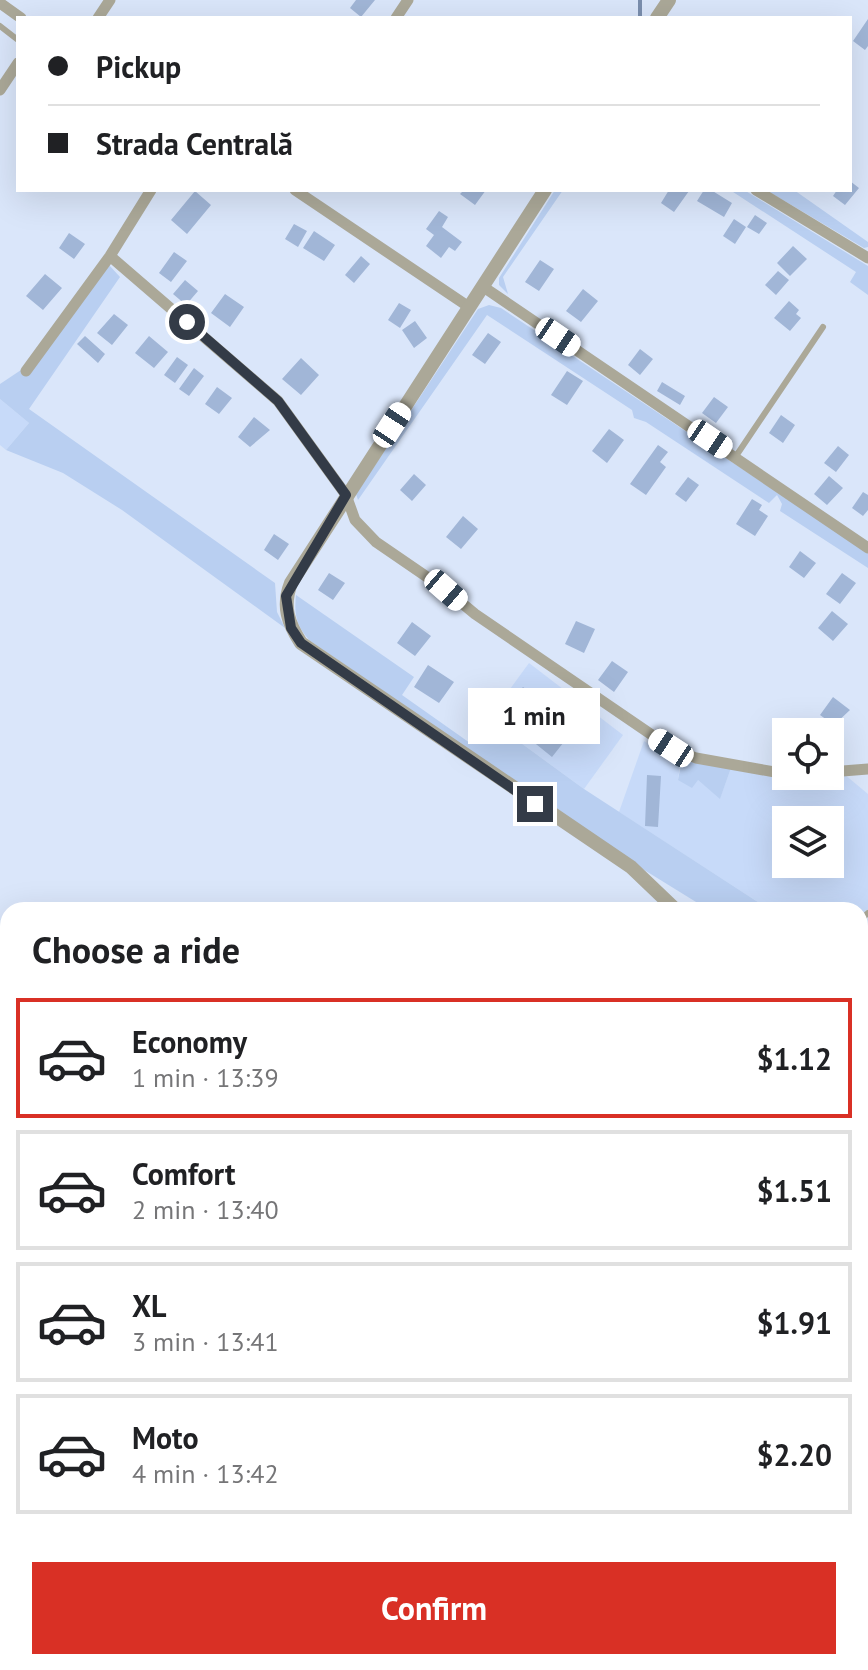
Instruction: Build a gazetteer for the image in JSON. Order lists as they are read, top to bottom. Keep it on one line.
{"page":{"banner":["Pickup","Strada Centrală"],"bubble":"1 min","heading":"Choose a ride","list":[{"name":"Economy","note":"1 min · 13:39","value":"$1.12"},{"name":"Comfort","note":"2 min · 13:40","value":"$1.51"},{"name":"XL","note":"3 min · 13:41","value":"$1.91"},{"name":"Moto","note":"4 min · 13:42","value":"$2.20"}],"buttons":"Confirm"}}
